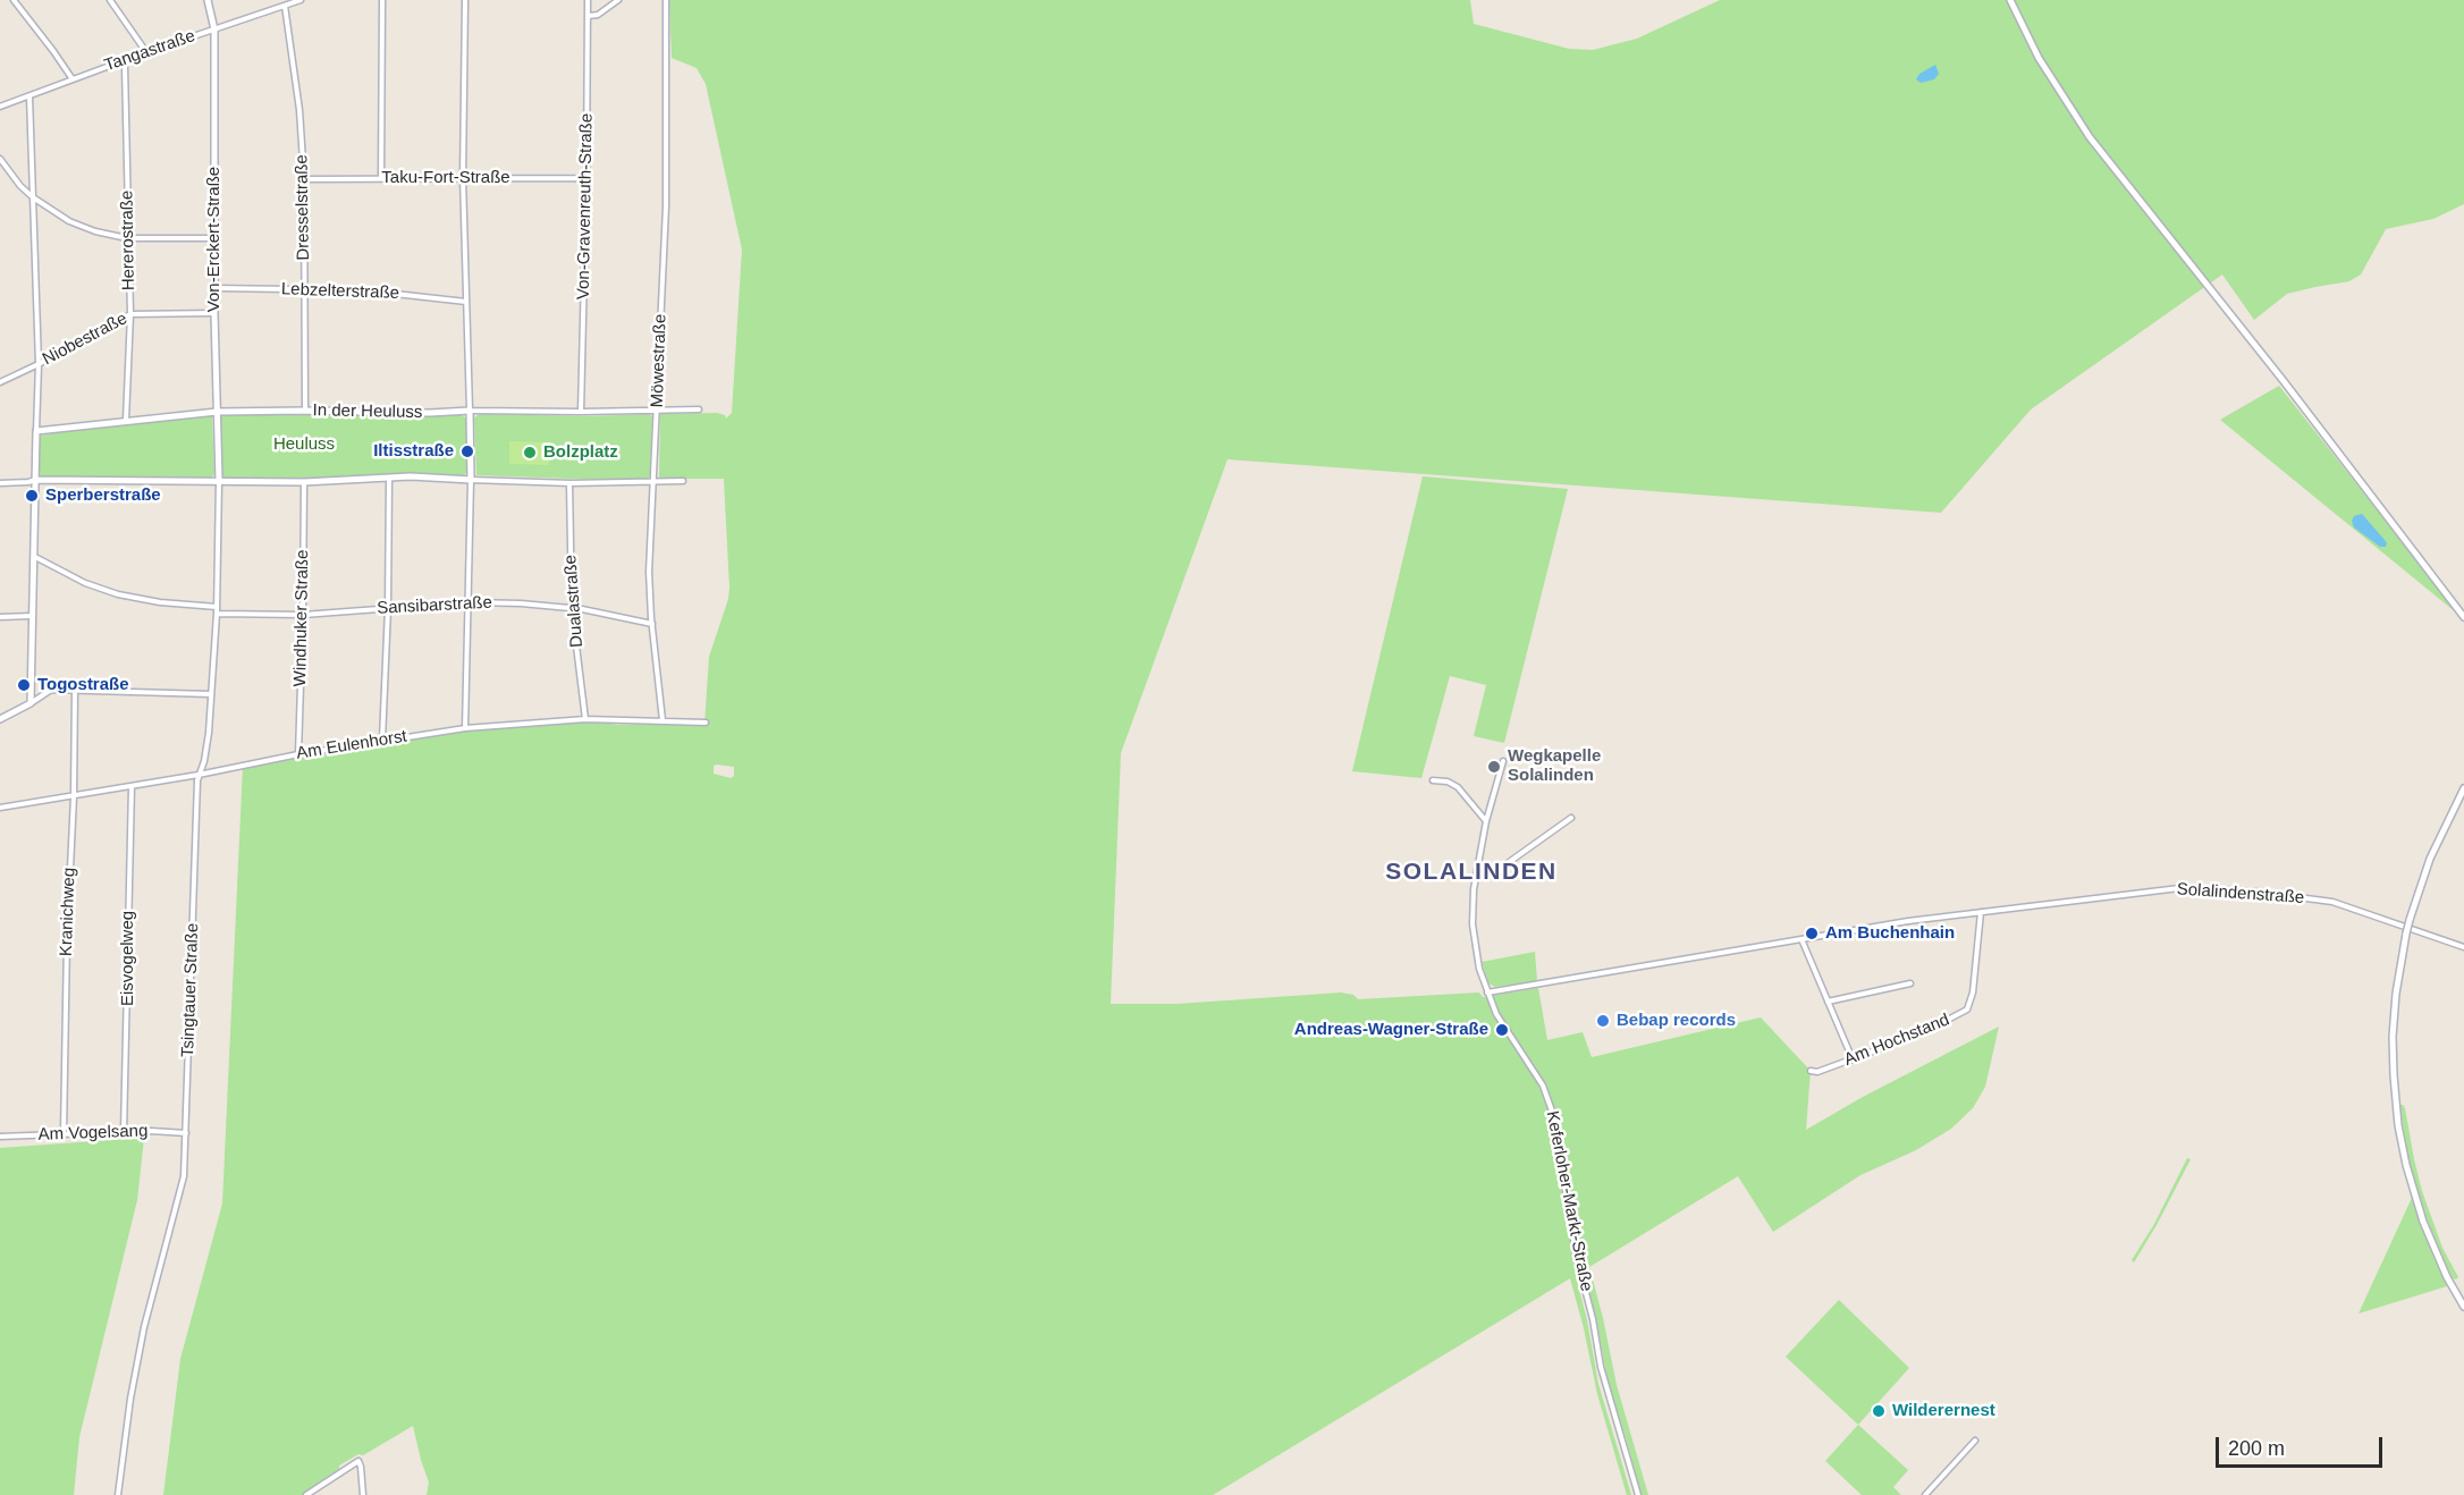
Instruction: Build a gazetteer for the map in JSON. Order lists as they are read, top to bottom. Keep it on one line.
{"streets":{"street":["Tangastraße","Taku-Fort-Straße","Von-Gravenreuth-Straße","Dresselstraße","Von-Erckert-Straße","Hererostraße","Lebzelterstraße","Niobestraße","Möwestraße","In der Heuluss","Dualastraße","Sansibarstraße","Windhuker Straße","Am Eulenhorst","Solalindenstraße","Kranichweg","Eisvogelweg","Tsingtauer Straße","Am Hochstand","Am Vogelsang","Keferloher-Markt-Straße"]},"crossings":[["Tangastraße","Dresselstraße"],["Tangastraße","Von-Erckert-Straße"],["Tangastraße","Hererostraße"],["Taku-Fort-Straße","Von-Gravenreuth-Straße"],["Taku-Fort-Straße","Dresselstraße"],["Von-Gravenreuth-Straße","In der Heuluss"],["Dresselstraße","Lebzelterstraße"],["Dresselstraße","In der Heuluss"],["Von-Erckert-Straße","Lebzelterstraße"],["Von-Erckert-Straße","Niobestraße"],["Von-Erckert-Straße","In der Heuluss"],["Von-Erckert-Straße","Tsingtauer Straße"],["Hererostraße","Niobestraße"],["Hererostraße","In der Heuluss"],["Möwestraße","In der Heuluss"],["Möwestraße","Sansibarstraße"],["Möwestraße","Am Eulenhorst"],["Dualastraße","Sansibarstraße"],["Dualastraße","Am Eulenhorst"],["Sansibarstraße","Windhuker Straße"],["Sansibarstraße","Tsingtauer Straße"],["Windhuker Straße","Am Eulenhorst"],["Am Eulenhorst","Kranichweg"],["Am Eulenhorst","Eisvogelweg"],["Am Eulenhorst","Tsingtauer Straße"],["Solalindenstraße","Am Hochstand"],["Kranichweg","Am Vogelsang"],["Eisvogelweg","Am Vogelsang"],["Tsingtauer Straße","Am Vogelsang"]],"districts":["SOLALINDEN"],"parks":["Heuluss"],"places":["Iltisstraße","Bolzplatz","Sperberstraße","Togostraße","Wegkapelle Solalinden","Am Buchenhain","Bebap records","Andreas-Wagner-Straße","Wilderernest"],"scale_bar":"200 m"}
